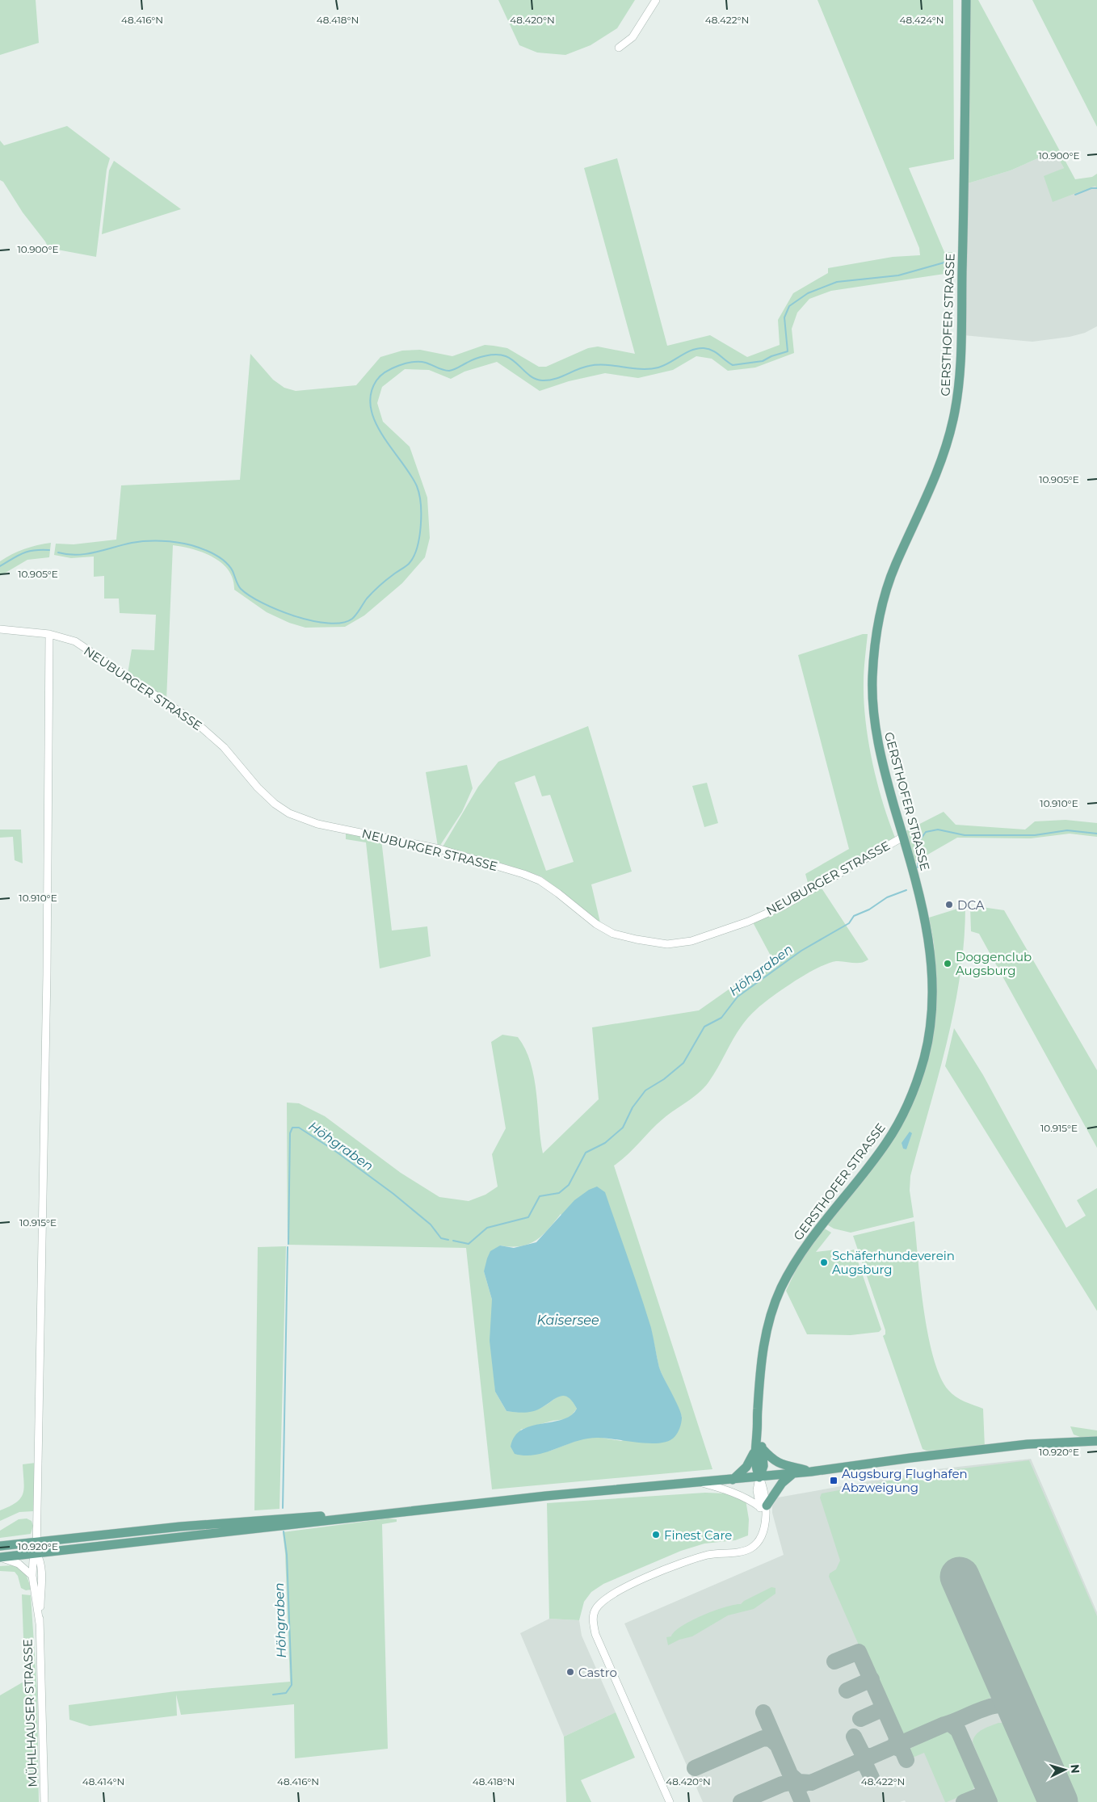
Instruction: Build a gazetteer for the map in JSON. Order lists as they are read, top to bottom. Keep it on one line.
{"streets":{"main road":["GERSTHOFER STRASSE"],"street":["NEUBURGER STRASSE","MÜHLHAUSER STRASSE"]},"crossings":[["GERSTHOFER STRASSE","NEUBURGER STRASSE"]],"water":["Höhgraben","Kaisersee"],"places":{"other":["DCA","Doggenclub Augsburg","Schäferhundeverein Augsburg","Finest Care","Castro"],"transit":["Augsburg Flughafen Abzweigung"]},"north":"right","coordinates":["48.416°N","48.418°N","48.420°N","48.422°N","48.424°N","10.900°E","10.905°E","10.910°E","10.915°E","10.920°E","48.414°N"]}
